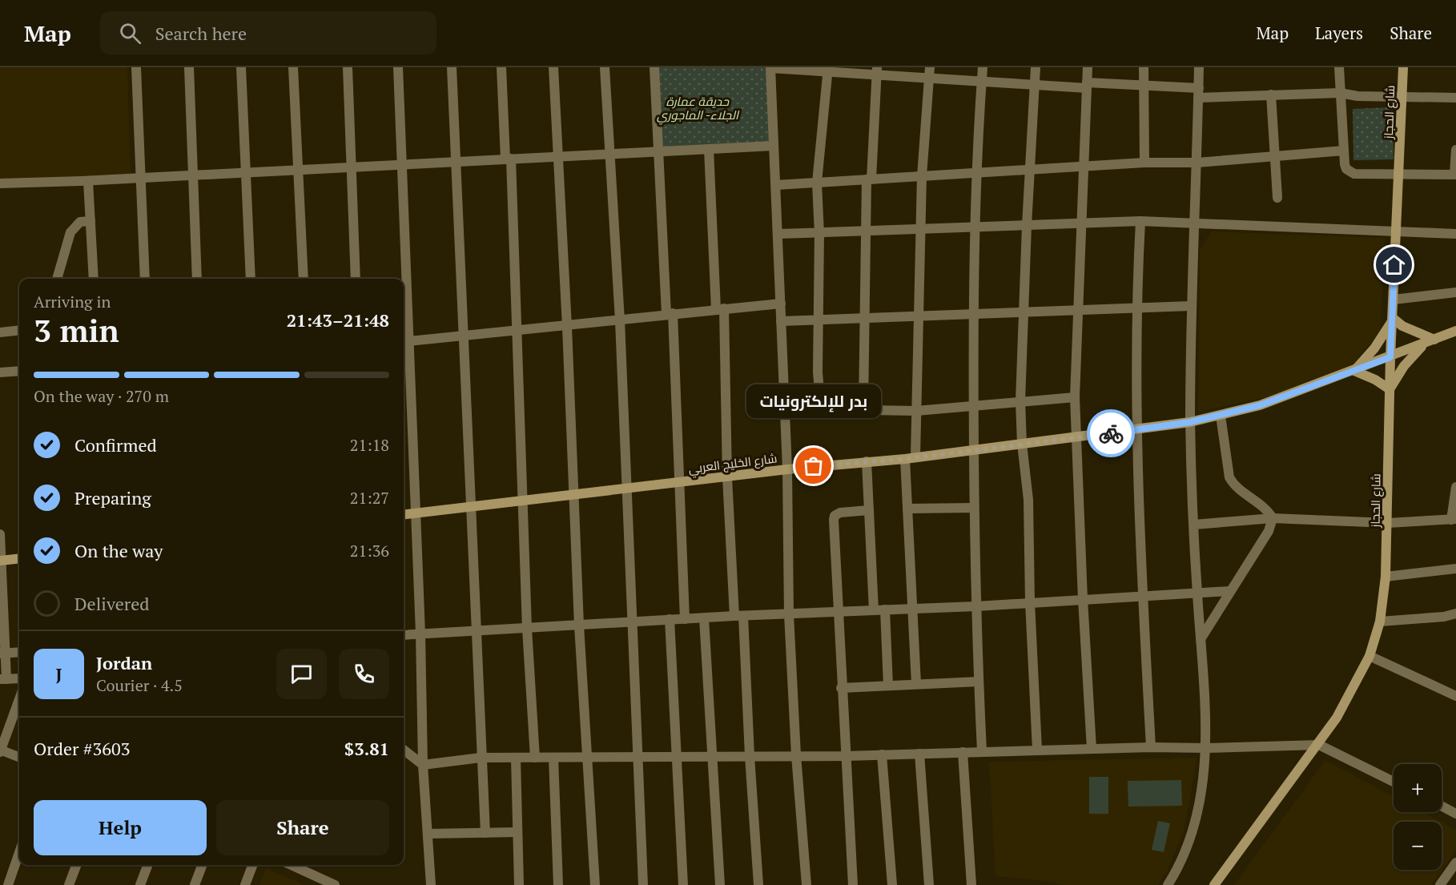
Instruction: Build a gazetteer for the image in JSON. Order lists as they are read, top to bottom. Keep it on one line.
{"streets":{"main road":["شارع الحجاز","شارع الخليج العربي"]},"crossings":[["شارع الحجاز","شارع الخليج العربي"]],"parks":["حديقة عمارة الجلاء- الماجوري"],"places":["بدر للإلكترونيات"],"page":{"header":"Map","search":"Search here","nav":["Map","Layers","Share"],"heading":["3 min","Arriving in","21:43–21:48"],"panel":["Jordan","Courier · 4.5","Order #3603","$3.81"],"bar":"On the way · 270 m","bubble":"بدر للإلكترونيات","list":[["Confirmed","21:18"],["Preparing","21:27"],["On the way","21:36"],"Delivered"],"round":"J","map_buttons":["+","−"],"buttons":["Help","Share"]}}
